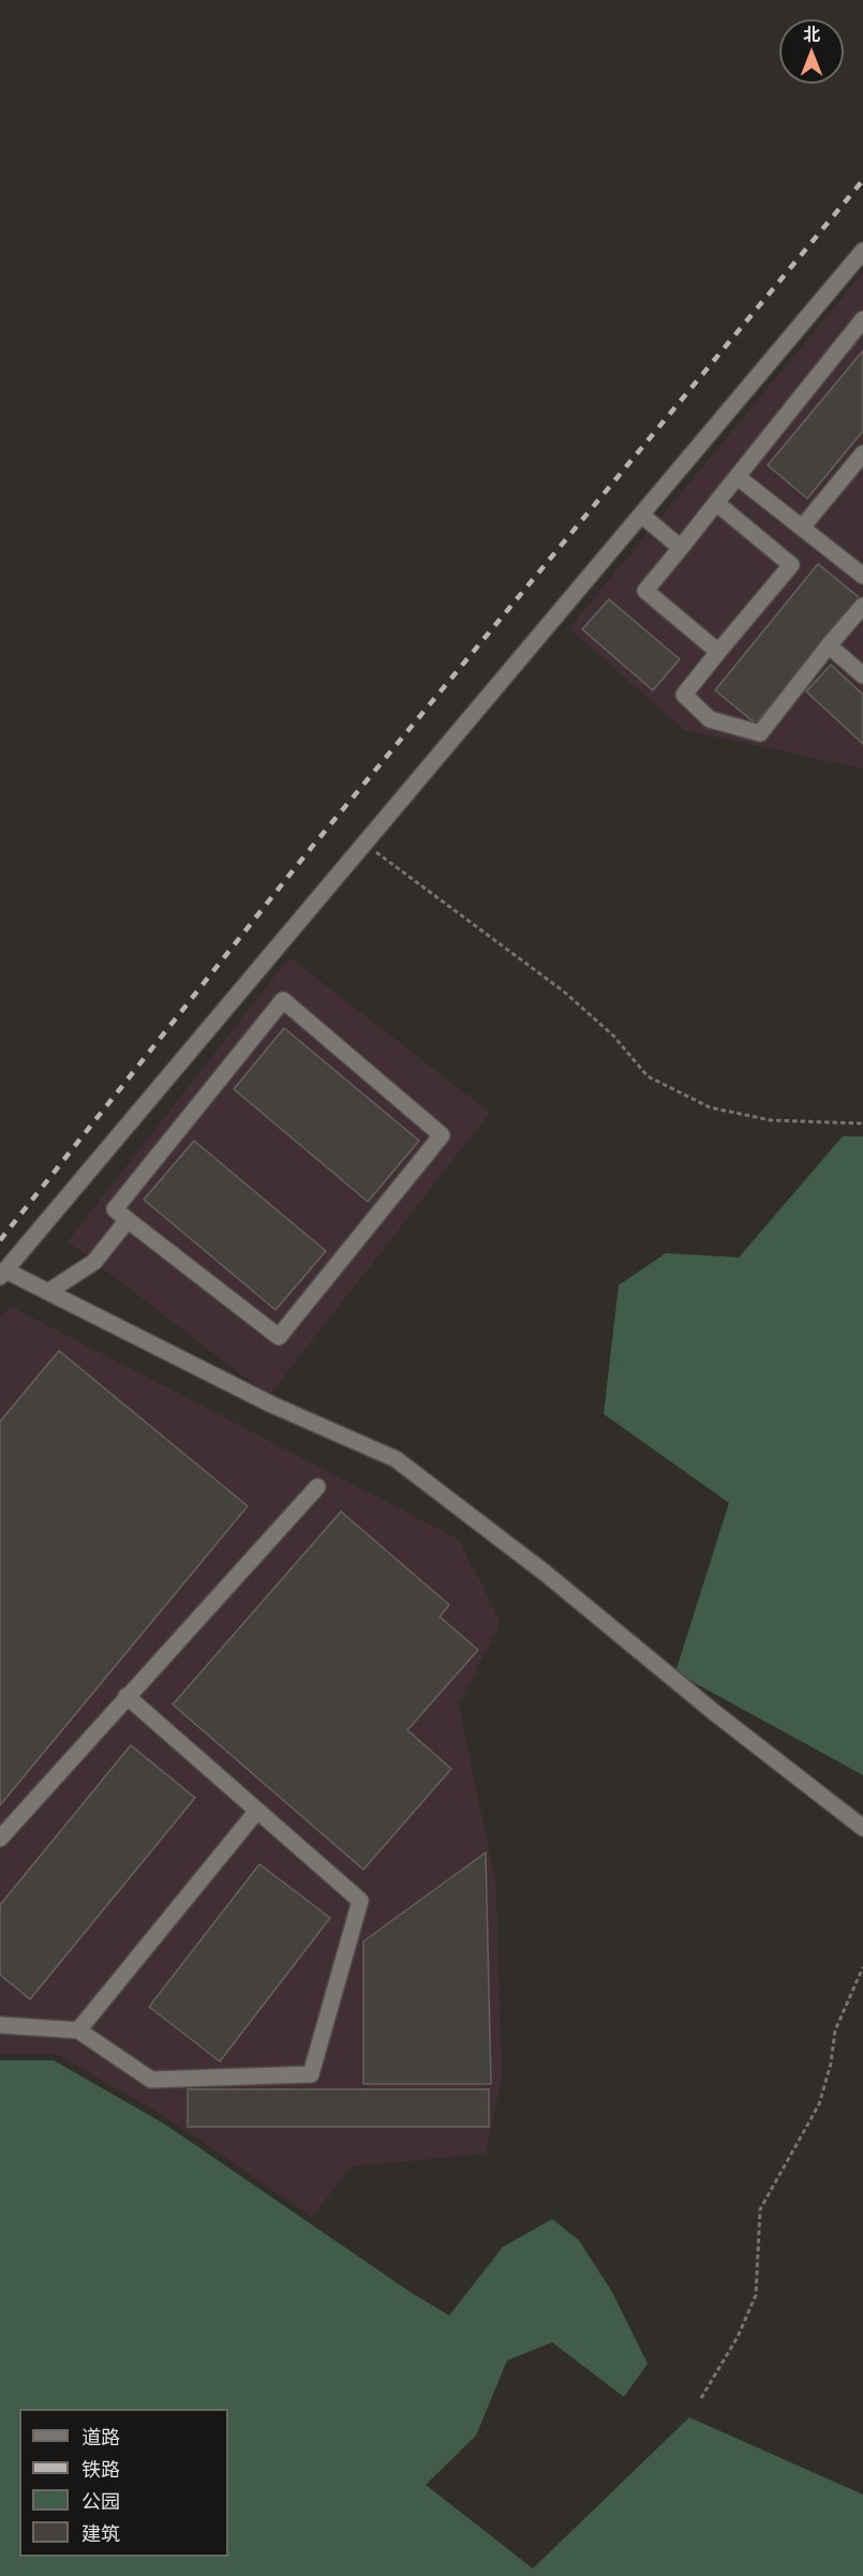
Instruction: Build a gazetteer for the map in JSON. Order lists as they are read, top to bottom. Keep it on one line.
{"legend":["道路","铁路","公园","建筑"],"north":"top"}
